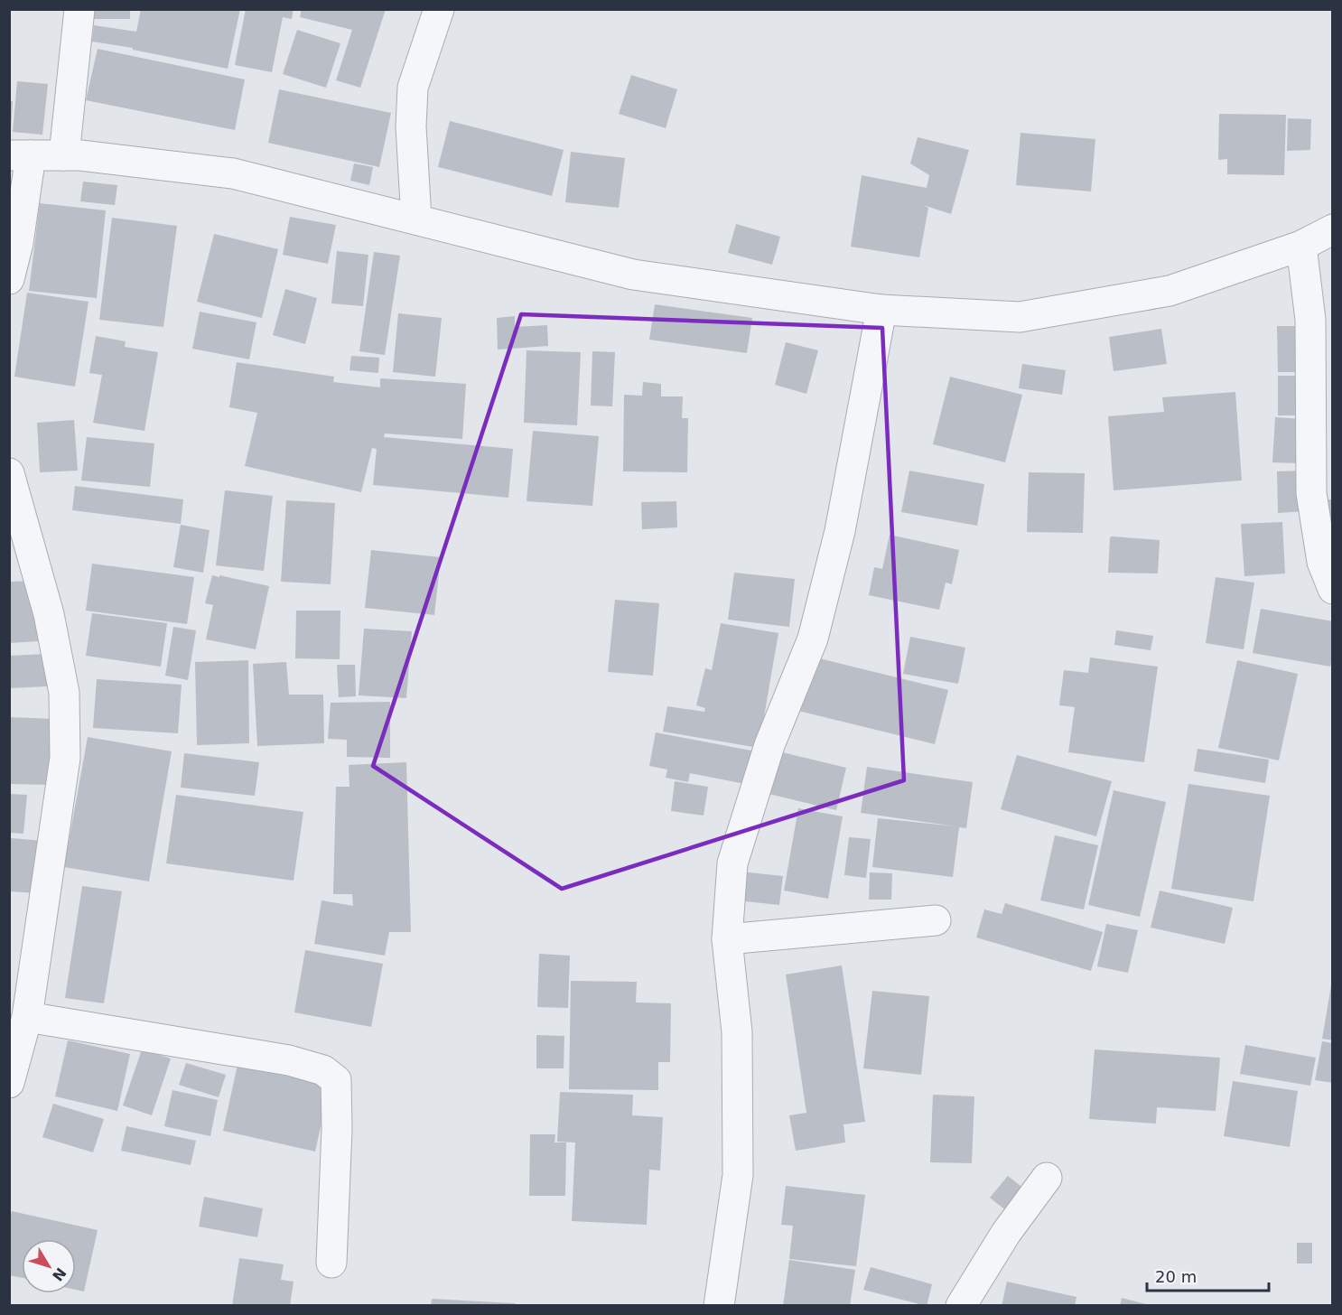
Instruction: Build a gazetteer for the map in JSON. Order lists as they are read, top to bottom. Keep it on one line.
{"scale_bar":"20 m","north":"bottom right"}
